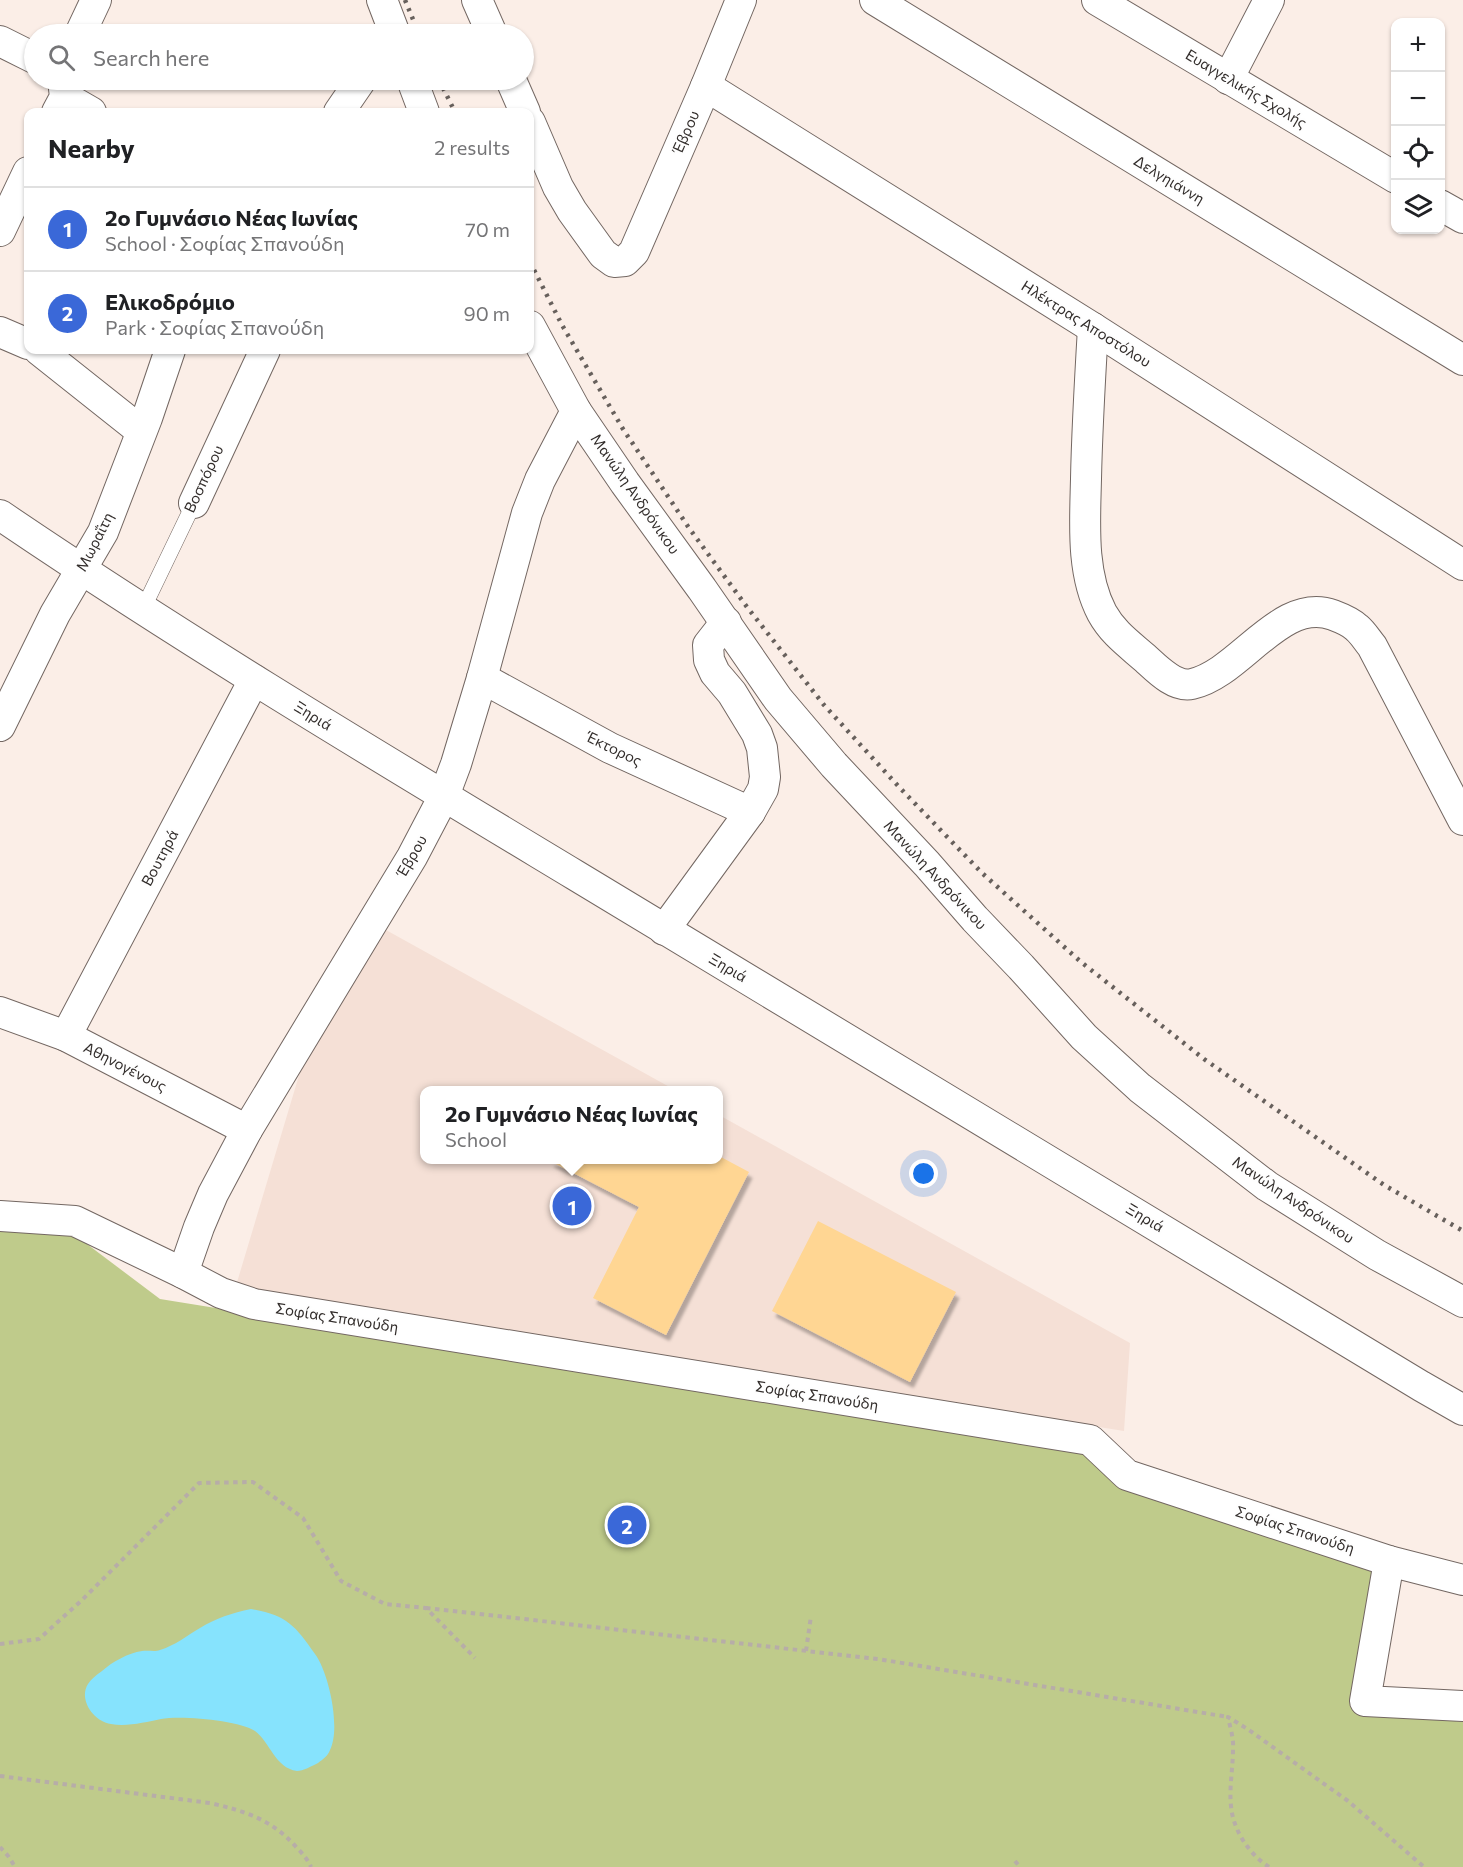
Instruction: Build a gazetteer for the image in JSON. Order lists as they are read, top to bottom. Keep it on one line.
{"streets":{"street":["Ευαγγελικής Σχολής","Έβρου","Δελγηιάννη","Ηλέκτρας Αποστόλου","Βοσπόρου","Μανώλη Ανδρόνικου","Μωραΐτη","Ξηριά","Έκτορος","Βουτηρά","Αθηνογένους","Σοφίας Σπανούδη"]},"crossings":[["Έβρου","Ηλέκτρας Αποστόλου"],["Έβρου","Μανώλη Ανδρόνικου"],["Έβρου","Ξηριά"],["Έβρου","Έκτορος"],["Έβρου","Αθηνογένους"],["Έβρου","Σοφίας Σπανούδη"],["Βοσπόρου","Ξηριά"],["Μωραΐτη","Ξηριά"],["Ξηριά","Βουτηρά"],["Βουτηρά","Αθηνογένους"]],"page":{"map_buttons":["+","−"],"search":"Search here","heading":["Nearby","2 results"],"list":[{"mark":"1","name":"2ο Γυμνάσιο Νέας Ιωνίας","note":"School · Σοφίας Σπανούδη","value":"70 m"},{"mark":"2","name":"Ελικοδρόμιο","note":"Park · Σοφίας Σπανούδη","value":"90 m"}],"popup":["2ο Γυμνάσιο Νέας Ιωνίας","School"],"pins":["1","2"]}}
